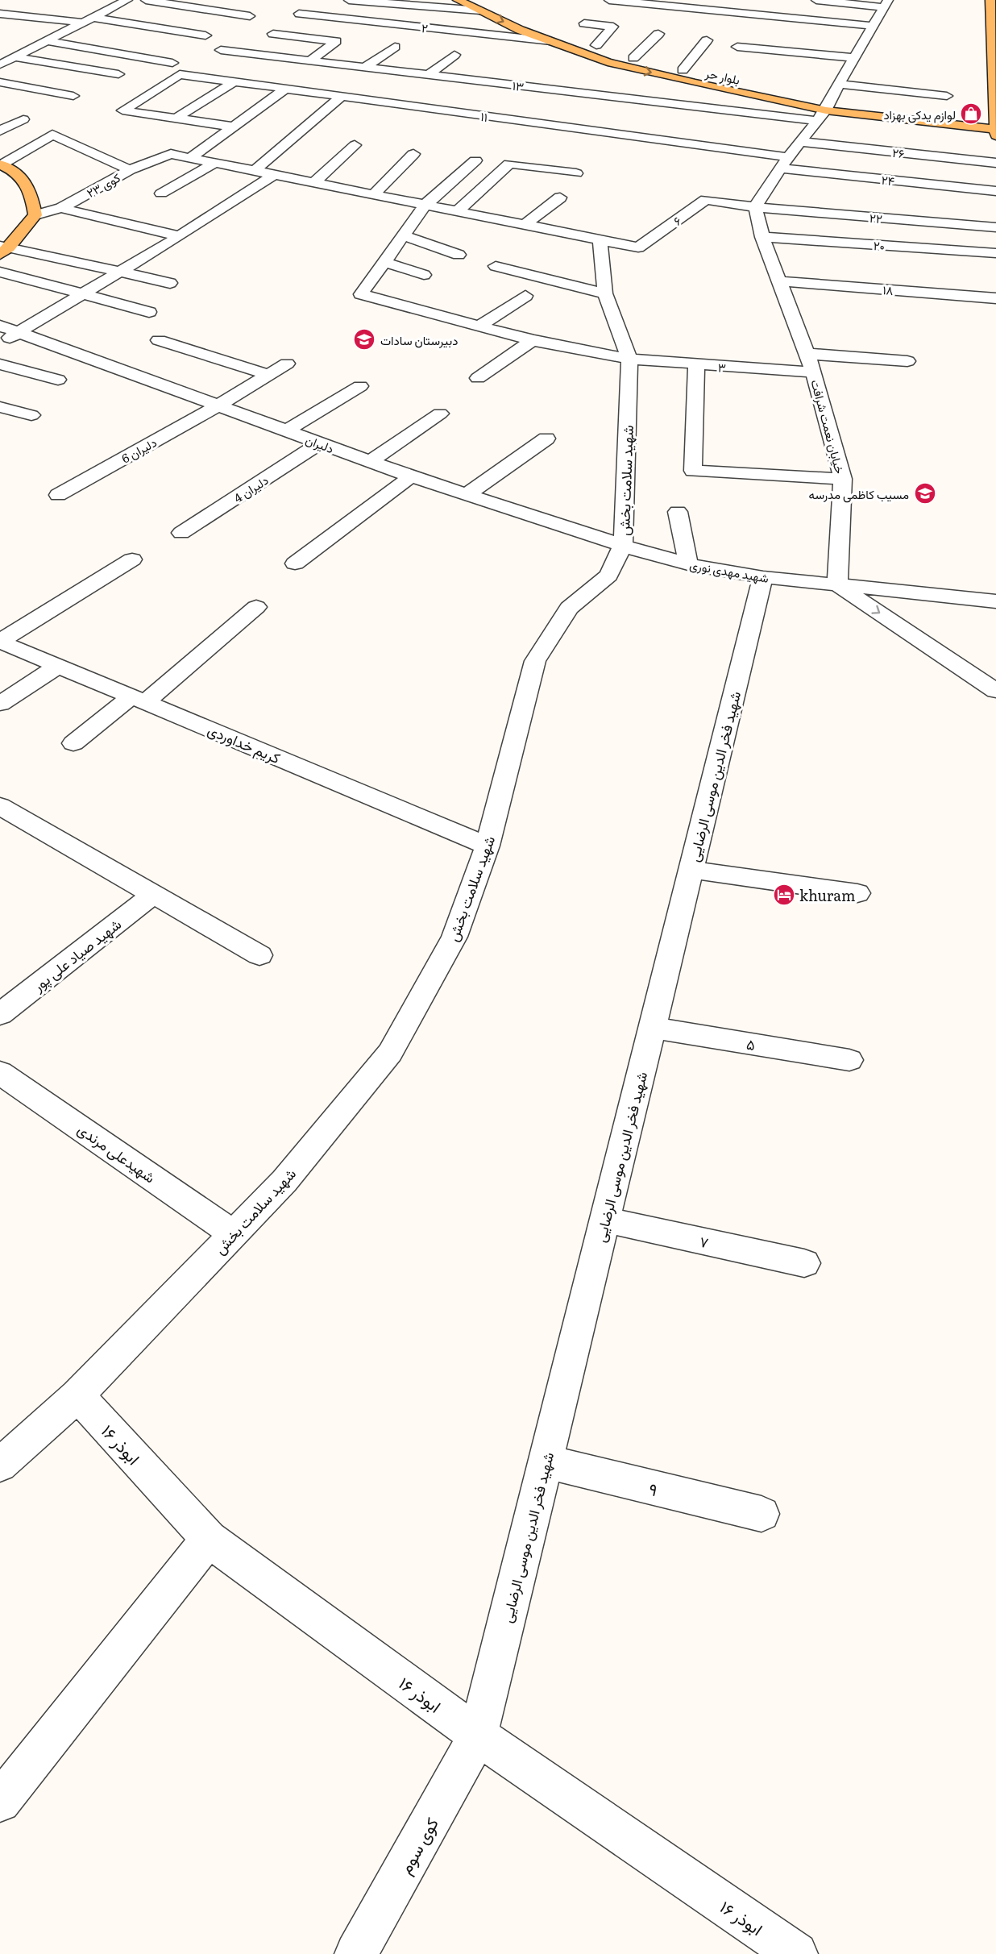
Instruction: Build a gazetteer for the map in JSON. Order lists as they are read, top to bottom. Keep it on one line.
{"streets":{"main road":["بلوار حر"],"street":["۲","۱۳","۱۱","۲۶","۲۴","کوی ۲۳","۲۲","۶","۲۰","۱۸","۳","خیابان نعمت شرافت","دلیران","دلیران 6","شهید سلامت بخش","دلیران 4","شهید مهدی نوری","کریم خداوردی","شهید فخر الدین موسی الرضایی","شهید صیاد علی پور","۵","شهیدعلی مرندی","۷","۱۶ ابوذر","۹","کوی سوم"]},"crossings":[["۲","بلوار حر"],["بلوار حر","۱۳"],["۱۱","۲۴"],["کوی ۲۳","۶"],["۲۲","۶"],["۲۲","خیابان نعمت شرافت"],["۶","خیابان نعمت شرافت"],["۶","شهید سلامت بخش"],["۲۰","خیابان نعمت شرافت"],["۱۸","خیابان نعمت شرافت"],["۳","خیابان نعمت شرافت"],["۳","شهید سلامت بخش"],["خیابان نعمت شرافت","شهید مهدی نوری"],["دلیران","دلیران 6"],["دلیران","شهید سلامت بخش"],["دلیران","دلیران 4"],["دلیران","شهید مهدی نوری"],["شهید سلامت بخش","شهید مهدی نوری"],["شهید سلامت بخش","کریم خداوردی"],["شهید سلامت بخش","شهیدعلی مرندی"],["شهید سلامت بخش","۱۶ ابوذر"],["شهید مهدی نوری","شهید فخر الدین موسی الرضایی"],["شهید فخر الدین موسی الرضایی","۵"],["شهید فخر الدین موسی الرضایی","۷"],["شهید فخر الدین موسی الرضایی","۱۶ ابوذر"],["شهید فخر الدین موسی الرضایی","۹"],["شهید فخر الدین موسی الرضایی","کوی سوم"],["۱۶ ابوذر","کوی سوم"]],"places":{"shop":["لوازم یدکی بهزاد"],"school or university":["دبیرستان سادات","مسیب کاظمی مدرسه"],"hotel":["khuram"]}}
